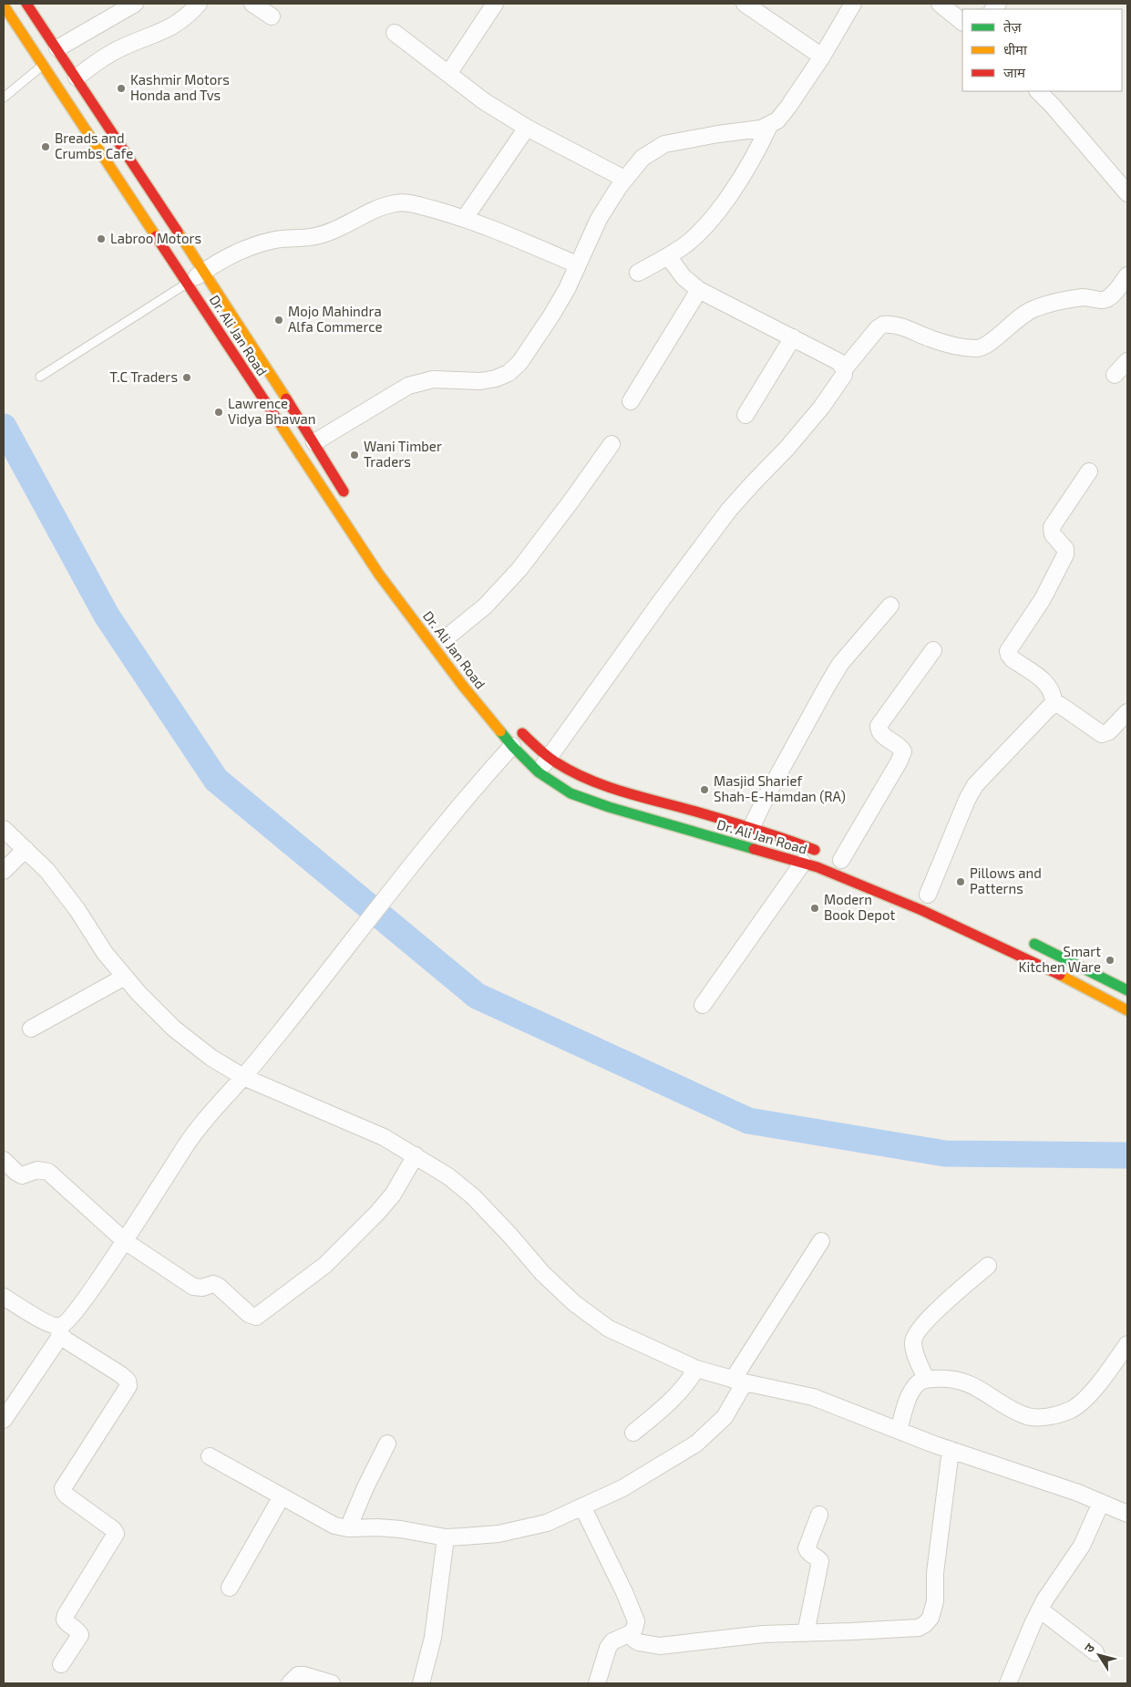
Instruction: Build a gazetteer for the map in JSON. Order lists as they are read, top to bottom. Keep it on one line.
{"streets":{"main road":["Dr. Ali Jan Road"]},"places":["Kashmir Motors Honda and Tvs","Breads and Crumbs Cafe","Labroo Motors","Mojo Mahindra Alfa Commerce","T.C Traders","Lawrence Vidya Bhawan","Wani Timber Traders","Masjid Sharief Shah-E-Hamdan (RA)","Pillows and Patterns","Modern Book Depot","Smart Kitchen Ware"],"legend":["तेज़","धीमा","जाम"],"north":"top left"}
